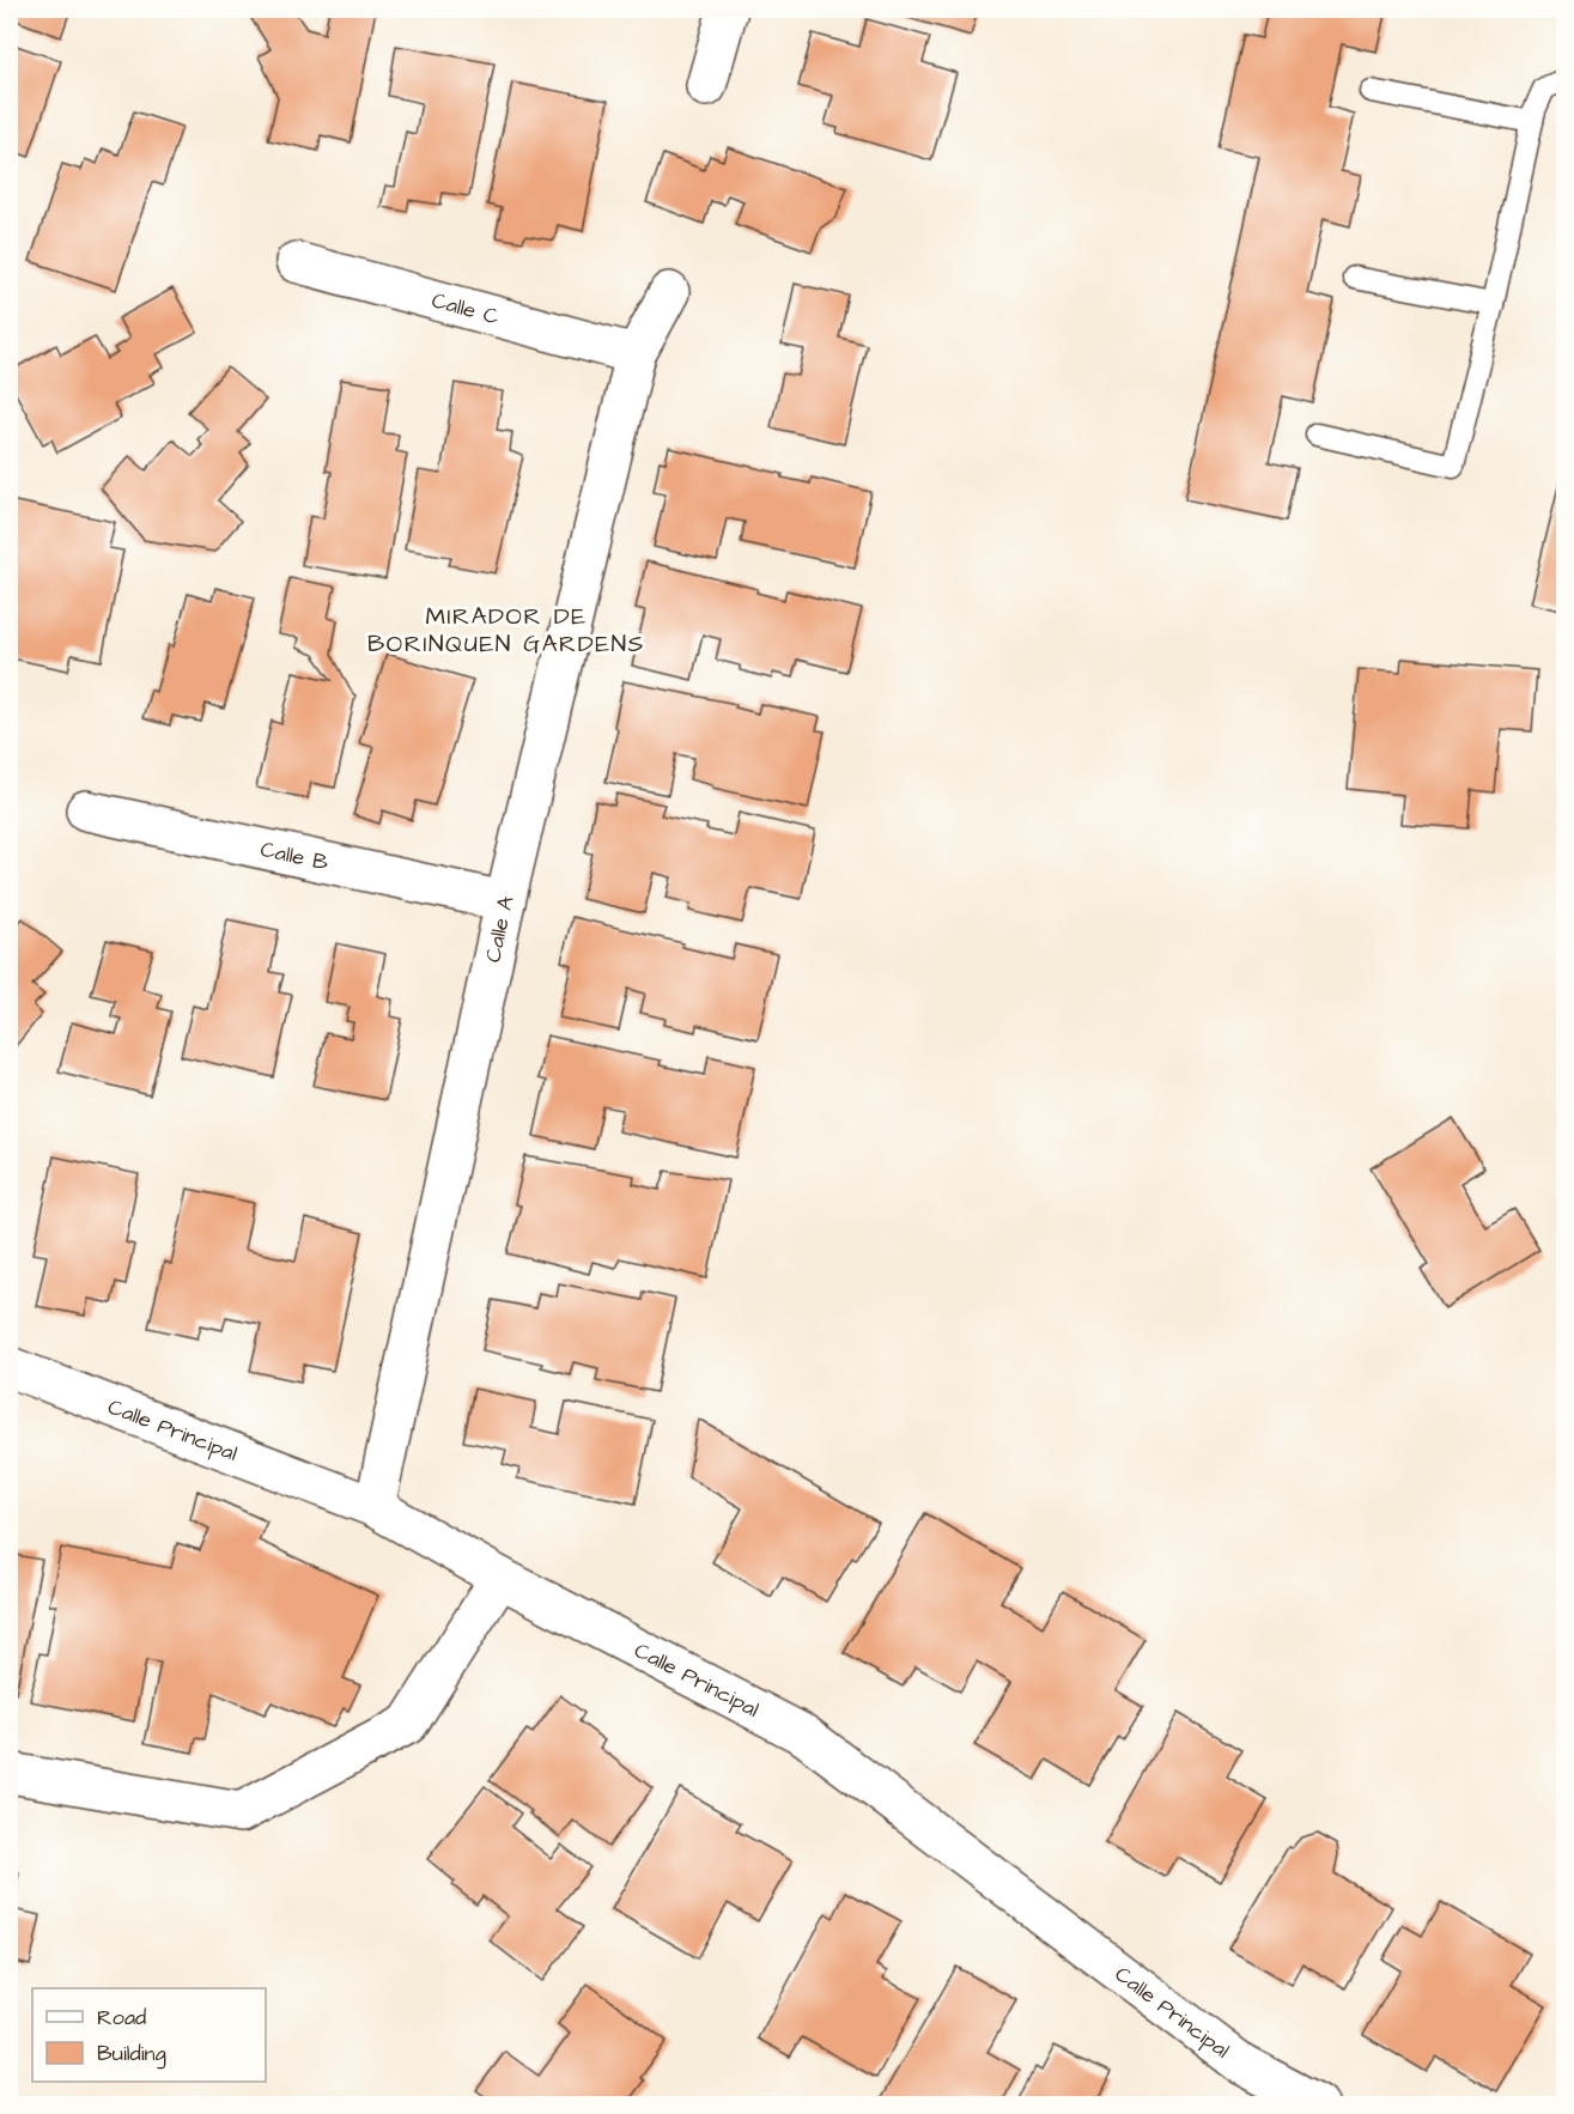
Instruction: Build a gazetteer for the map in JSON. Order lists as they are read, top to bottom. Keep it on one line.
{"streets":{"street":["Calle C","Calle B","Calle A","Calle Principal"]},"crossings":[["Calle C","Calle A"],["Calle B","Calle A"],["Calle A","Calle Principal"]],"districts":["MIRADOR DE BORINQUEN GARDENS"],"legend":["Road","Building"]}
